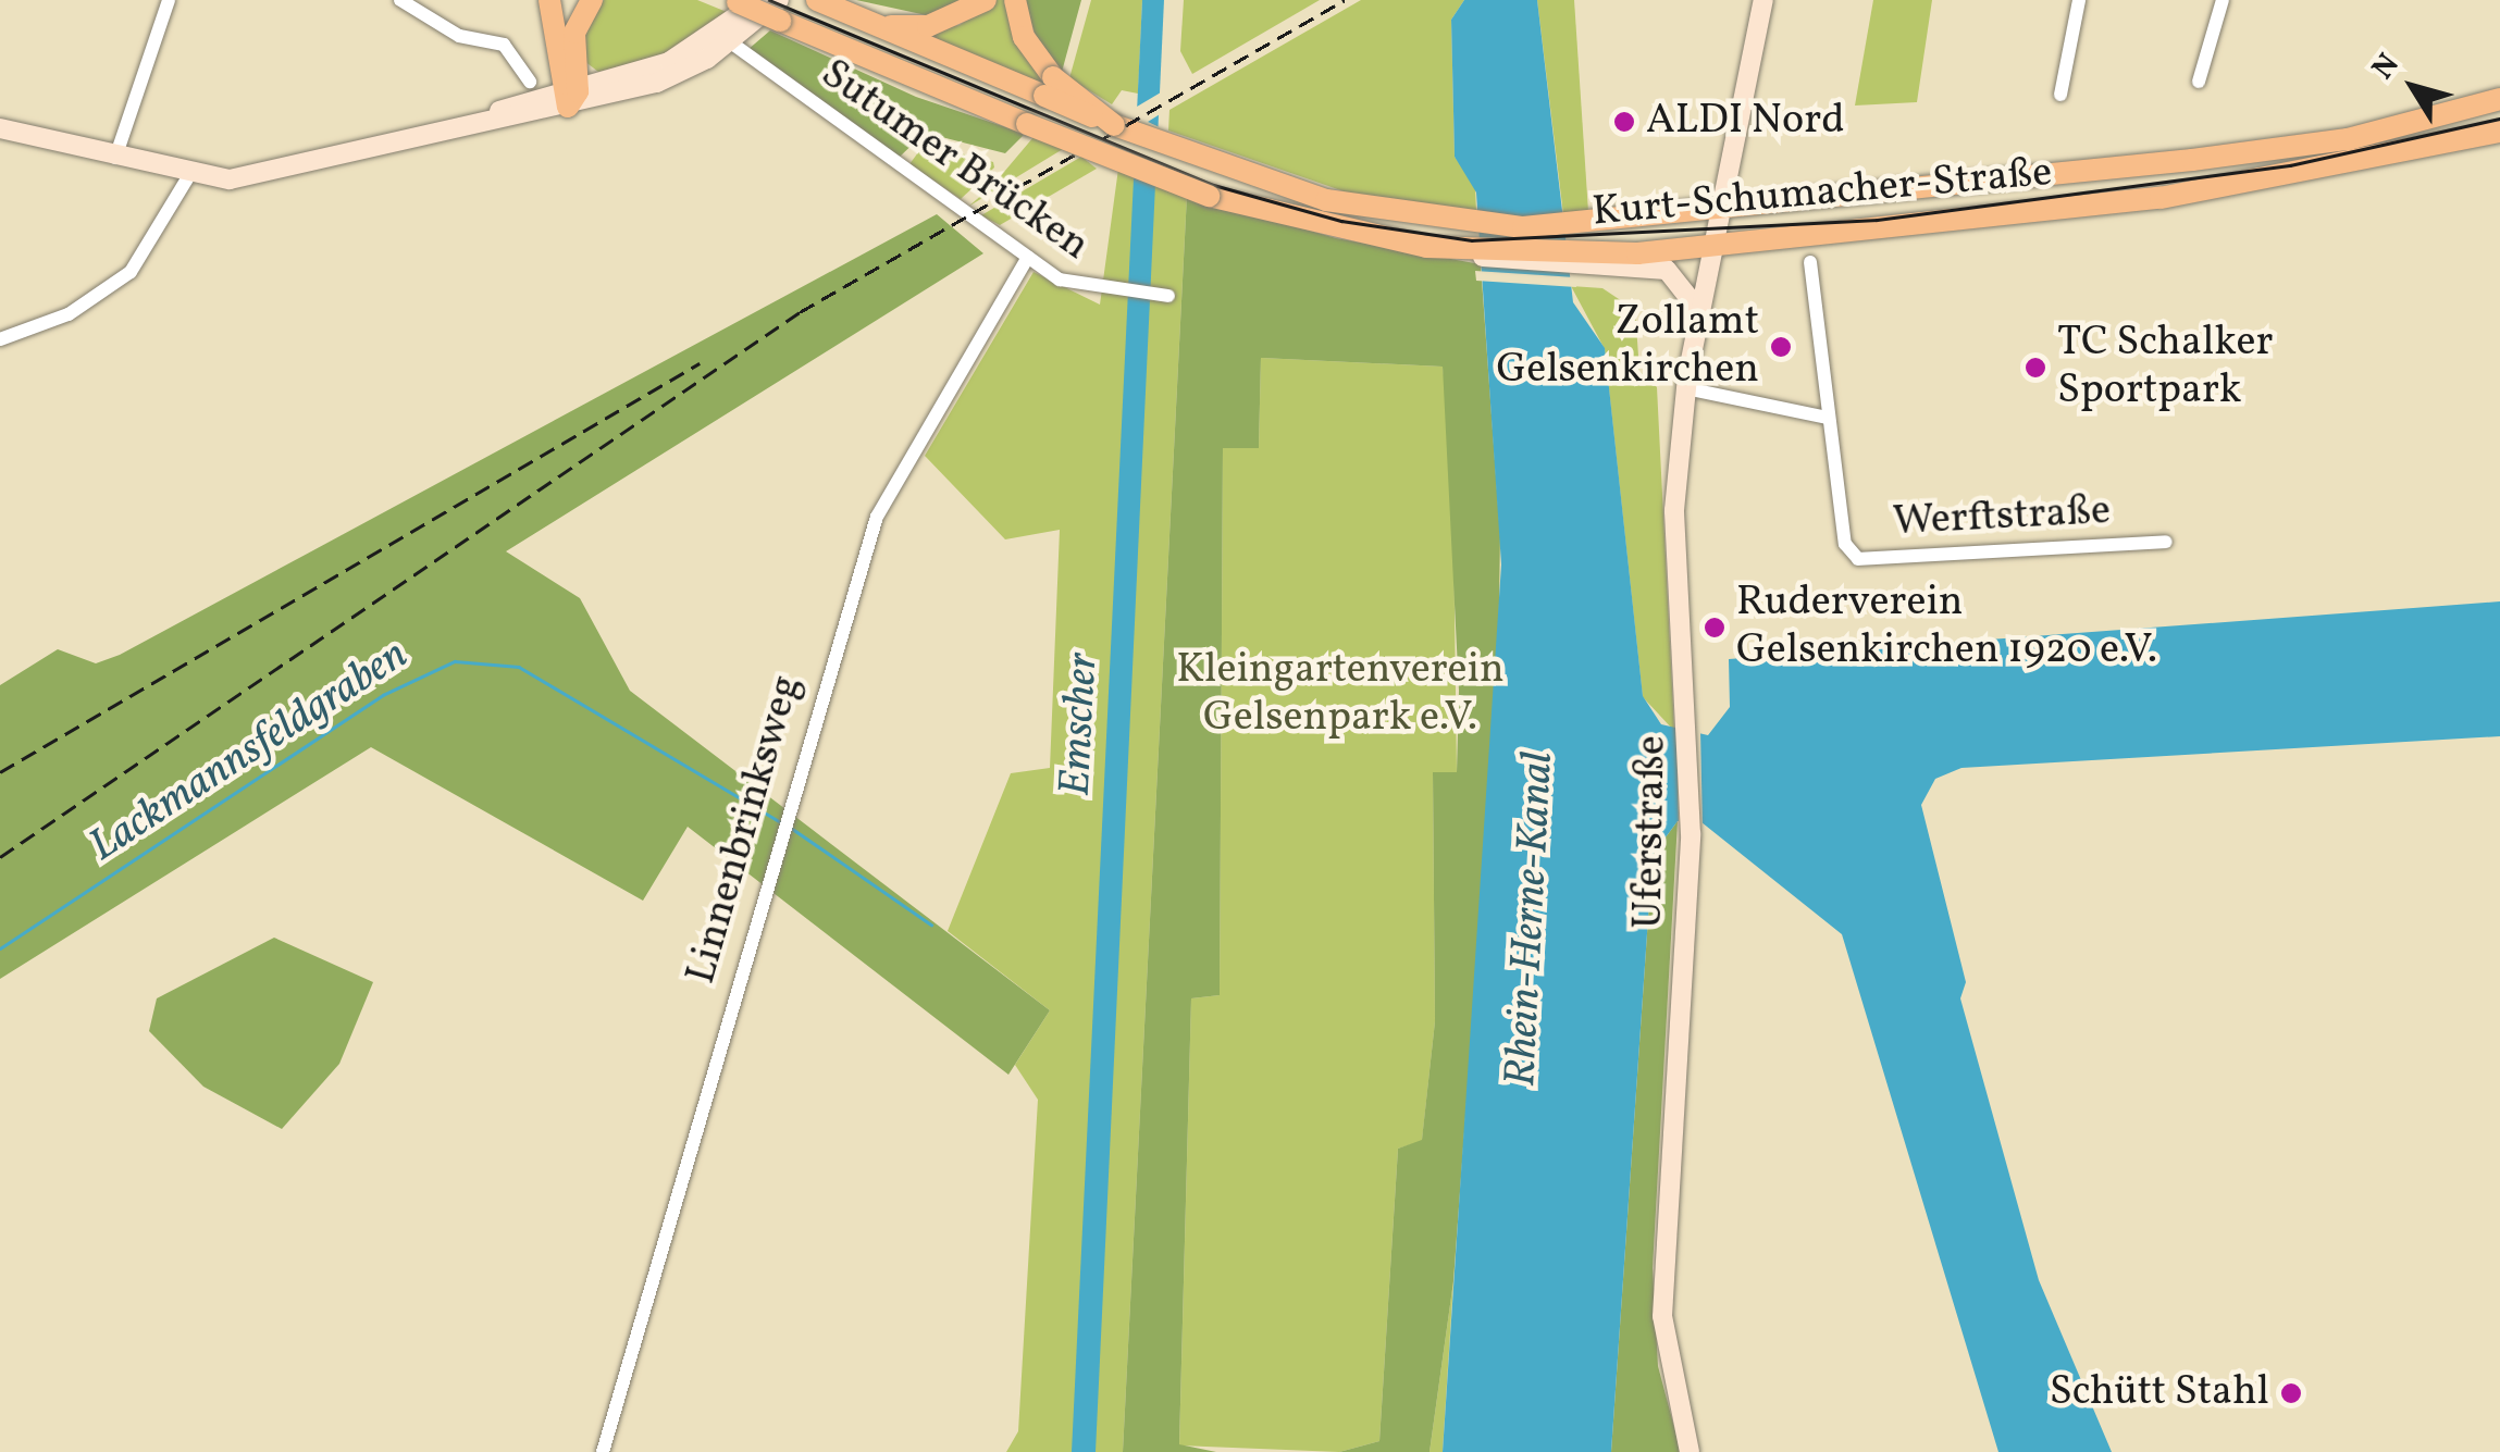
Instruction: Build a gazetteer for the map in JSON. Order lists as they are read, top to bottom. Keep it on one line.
{"streets":{"main road":["Kurt-Schumacher-Straße","Uferstraße"],"street":["Sutumer Brücken","Werftstraße","Linnenbrinksweg"]},"crossings":[["Sutumer Brücken","Linnenbrinksweg"],["Kurt-Schumacher-Straße","Uferstraße"]],"water":["Emscher","Lackmannsfeldgraben","Rhein-Herne-Kanal"],"parks":["Kleingartenverein Gelsenpark e.V."],"places":["ALDI Nord","Zollamt Gelsenkirchen","TC Schalker Sportpark","Ruderverein Gelsenkirchen 1920 e.V.","Schütt Stahl"],"north":"top left"}
